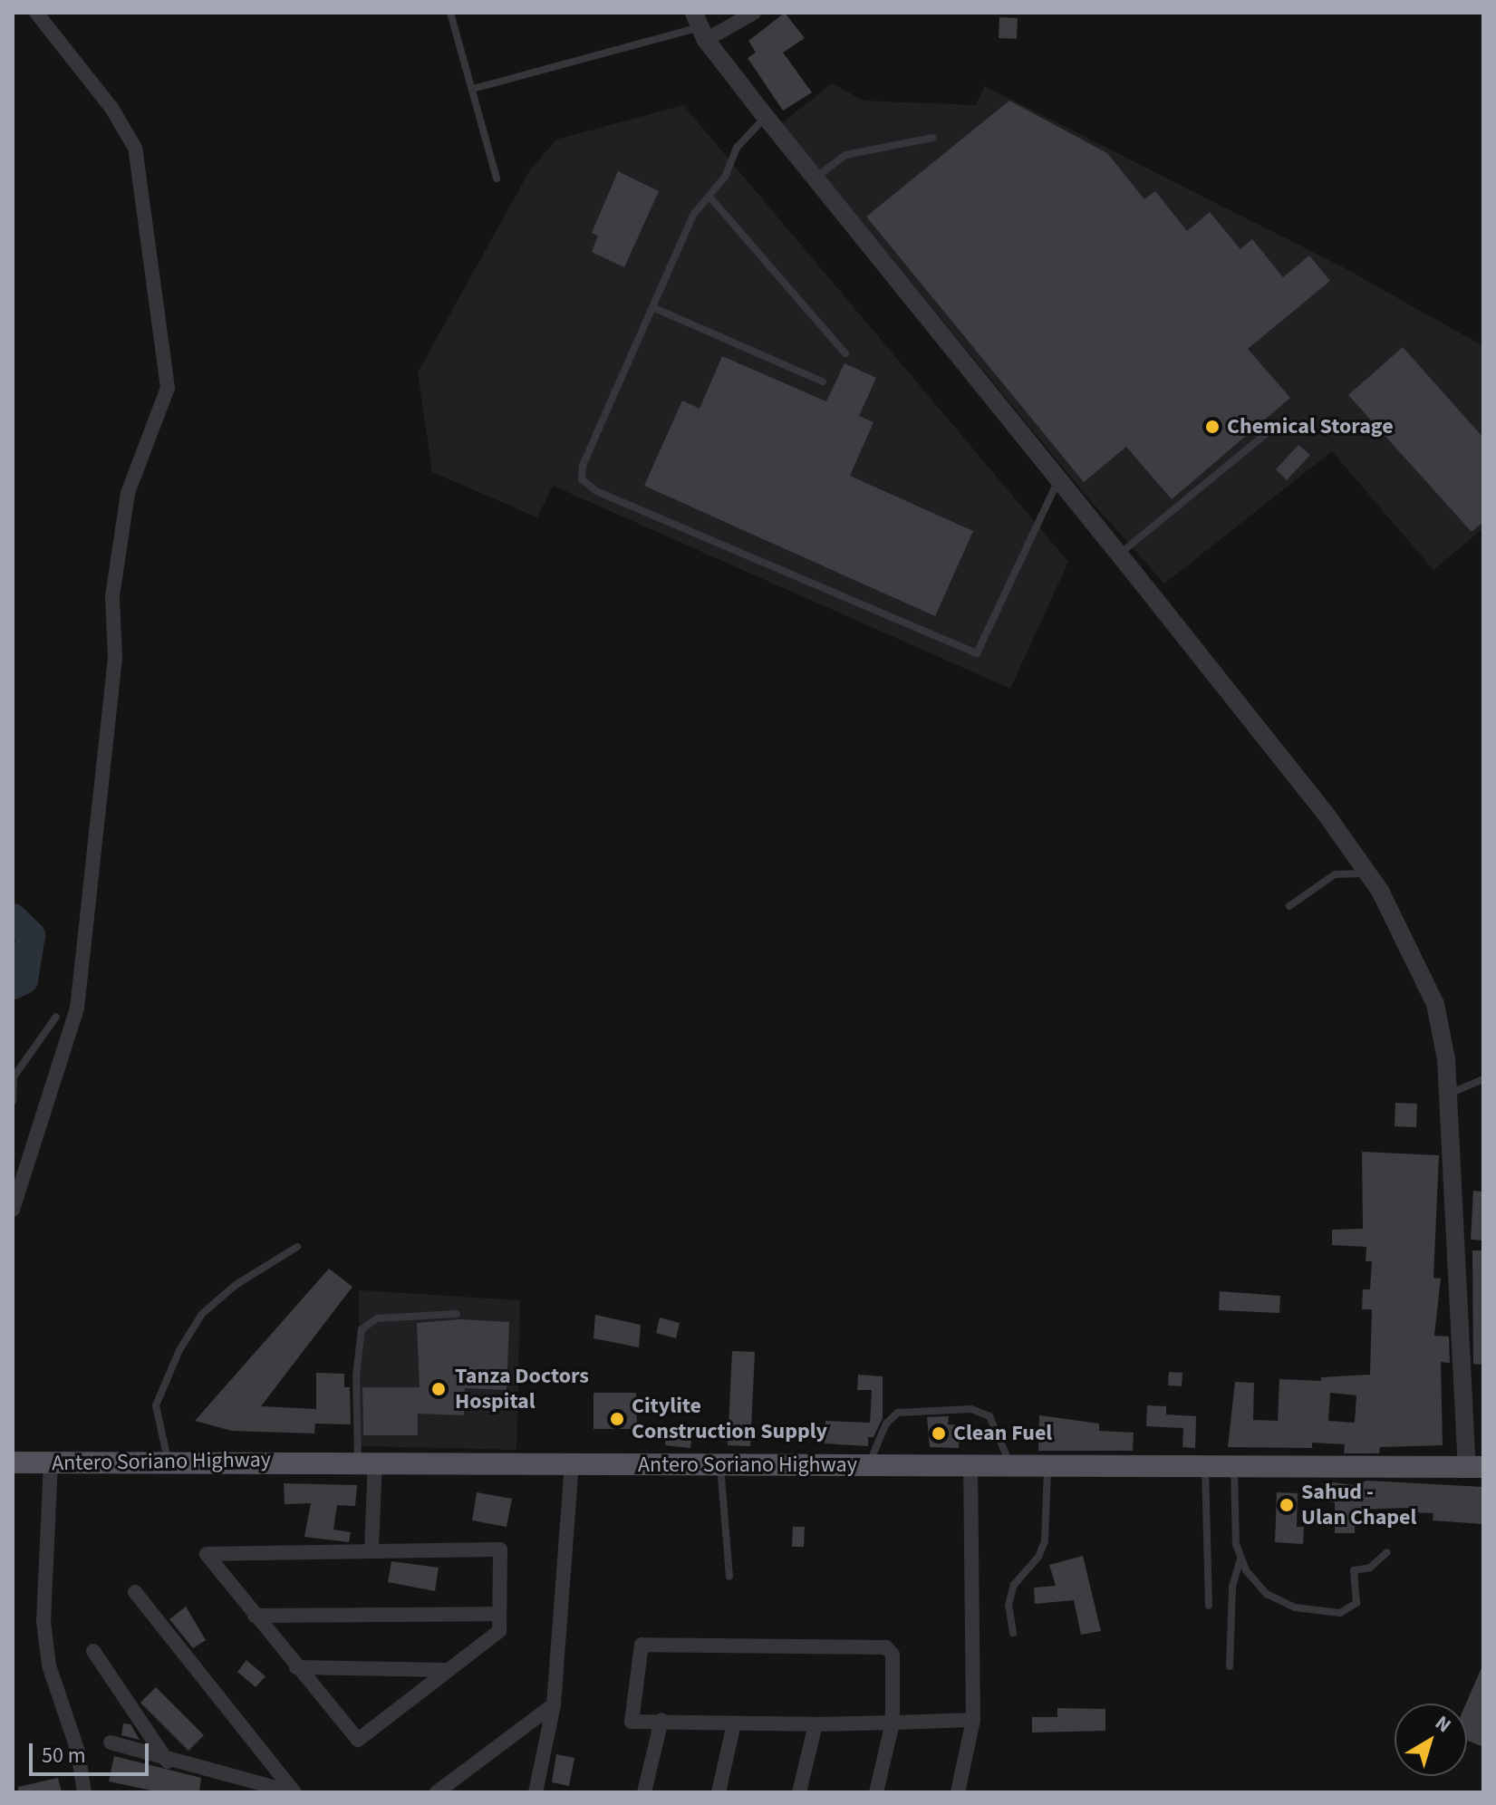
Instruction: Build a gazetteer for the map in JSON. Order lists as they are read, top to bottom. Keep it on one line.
{"streets":{"main road":["Antero Soriano Highway"]},"places":["Chemical Storage","Tanza Doctors Hospital","Citylite Construction Supply","Clean Fuel","Sahud - Ulan Chapel"],"scale_bar":"50 m","north":"top right"}
